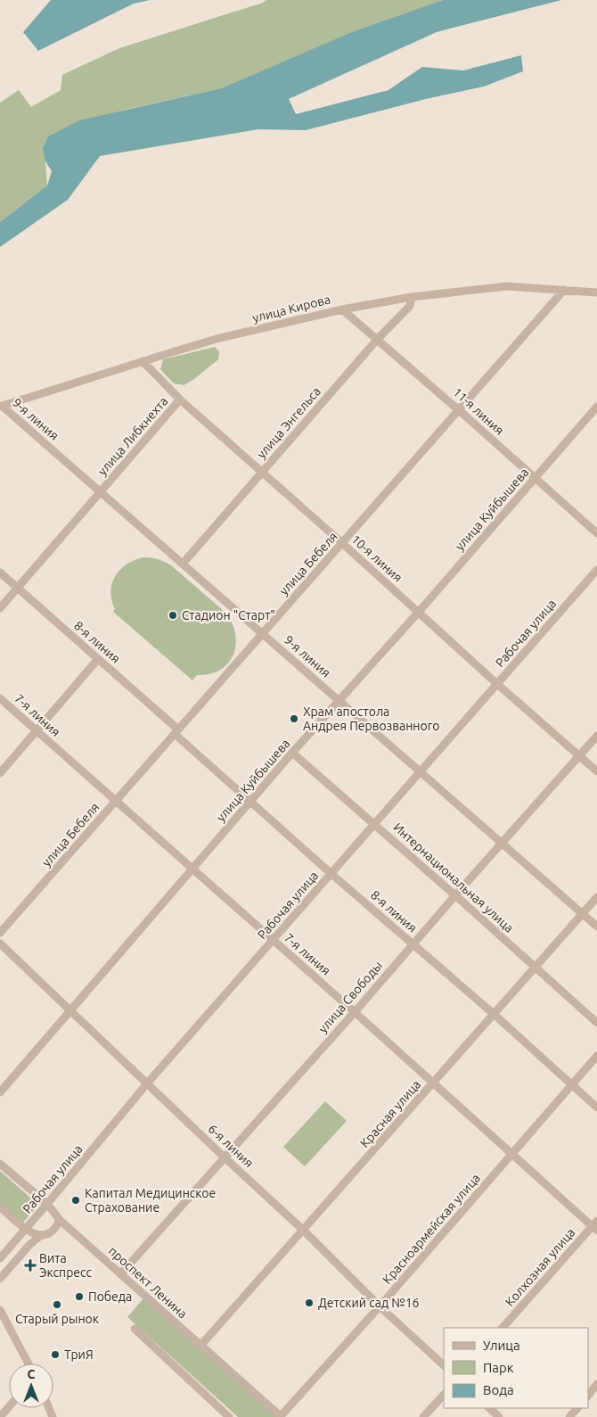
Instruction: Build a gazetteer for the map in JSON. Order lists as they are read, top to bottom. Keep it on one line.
{"streets":{"street":["улица Кирова","11-я линия","9-я линия","улица Энгельса","улица Либкнехта","улица Куйбышева","10-я линия","улица Бебеля","Рабочая улица","8-я линия","7-я линия","Интернациональная улица","улица Свободы","Красная улица","6-я линия","Красноармейская улица","Колхозная улица","проспект Ленина"]},"crossings":[["улица Кирова","11-я линия"],["улица Кирова","9-я линия"],["улица Кирова","улица Энгельса"],["улица Кирова","10-я линия"],["улица Кирова","улица Бебеля"],["11-я линия","улица Энгельса"],["11-я линия","улица Куйбышева"],["11-я линия","улица Бебеля"],["9-я линия","улица Энгельса"],["9-я линия","улица Либкнехта"],["9-я линия","улица Куйбышева"],["9-я линия","улица Бебеля"],["9-я линия","Рабочая улица"],["9-я линия","улица Свободы"],["9-я линия","Красная улица"],["улица Энгельса","10-я линия"],["улица Либкнехта","10-я линия"],["улица Либкнехта","8-я линия"],["улица Куйбышева","10-я линия"],["улица Куйбышева","8-я линия"],["улица Куйбышева","7-я линия"],["улица Куйбышева","Интернациональная улица"],["улица Куйбышева","6-я линия"],["10-я линия","улица Бебеля"],["10-я линия","Рабочая улица"],["10-я линия","улица Свободы"],["улица Бебеля","8-я линия"],["улица Бебеля","7-я линия"],["Рабочая улица","8-я линия"],["Рабочая улица","7-я линия"],["Рабочая улица","Интернациональная улица"],["Рабочая улица","6-я линия"],["Рабочая улица","проспект Ленина"],["8-я линия","улица Свободы"],["8-я линия","Красная улица"],["8-я линия","Красноармейская улица"],["7-я линия","улица Свободы"],["7-я линия","Красная улица"],["7-я линия","Красноармейская улица"],["7-я линия","Колхозная улица"],["Интернациональная улица","улица Свободы"],["Интернациональная улица","Красная улица"],["улица Свободы","6-я линия"],["улица Свободы","проспект Ленина"],["Красная улица","6-я линия"],["Красная улица","проспект Ленина"],["6-я линия","Красноармейская улица"],["Красноармейская улица","проспект Ленина"]],"places":{"other":["Стадион \"Старт\"","Храм апостола Андрея Первозванного","Капитал Медицинское Страхование","Победа","Детский сад №16","Старый рынок","ТриЯ"],"health":["Вита Экспресс"]},"legend":["Улица","Парк","Вода"],"north":"top"}
